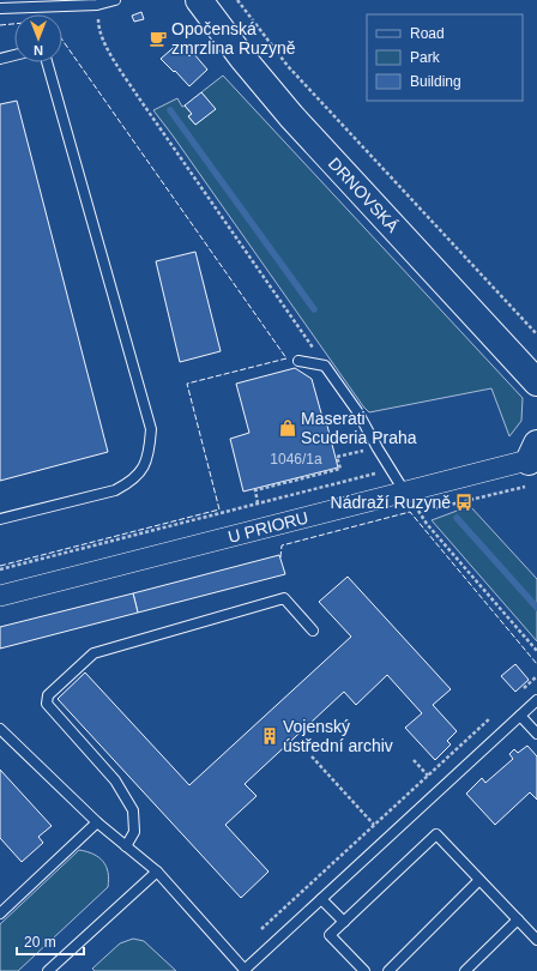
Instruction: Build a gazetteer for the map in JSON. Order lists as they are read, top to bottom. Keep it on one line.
{"streets":{"main road":["DRNOVSKÁ"],"street":["U PRIORU"]},"places":{"cafe":["Opočenská zmrzlina Ruzyně"],"shop":["Maserati Scuderia Praha"],"bus stop":["Nádraží Ruzyně"],"building":["Vojenský ústřední archiv"]},"house_numbers":["1046/1a"],"legend":["Road","Park","Building"],"scale_bar":"20 m","north":"bottom"}
